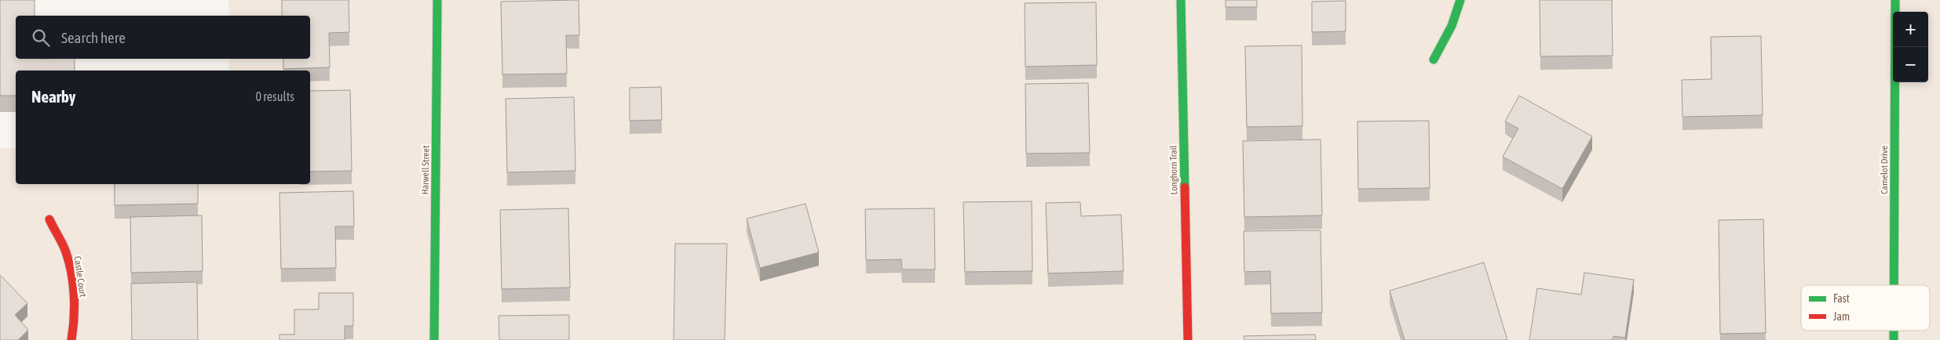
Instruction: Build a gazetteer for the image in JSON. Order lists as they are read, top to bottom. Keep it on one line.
{"streets":{"street":["Harwell Street","Longhorn Trail","Camelot Drive","Castle Court"]},"legend":["Fast","Jam"],"page":{"map_buttons":["+","−"],"search":"Search here","heading":["Nearby","0 results"]}}
